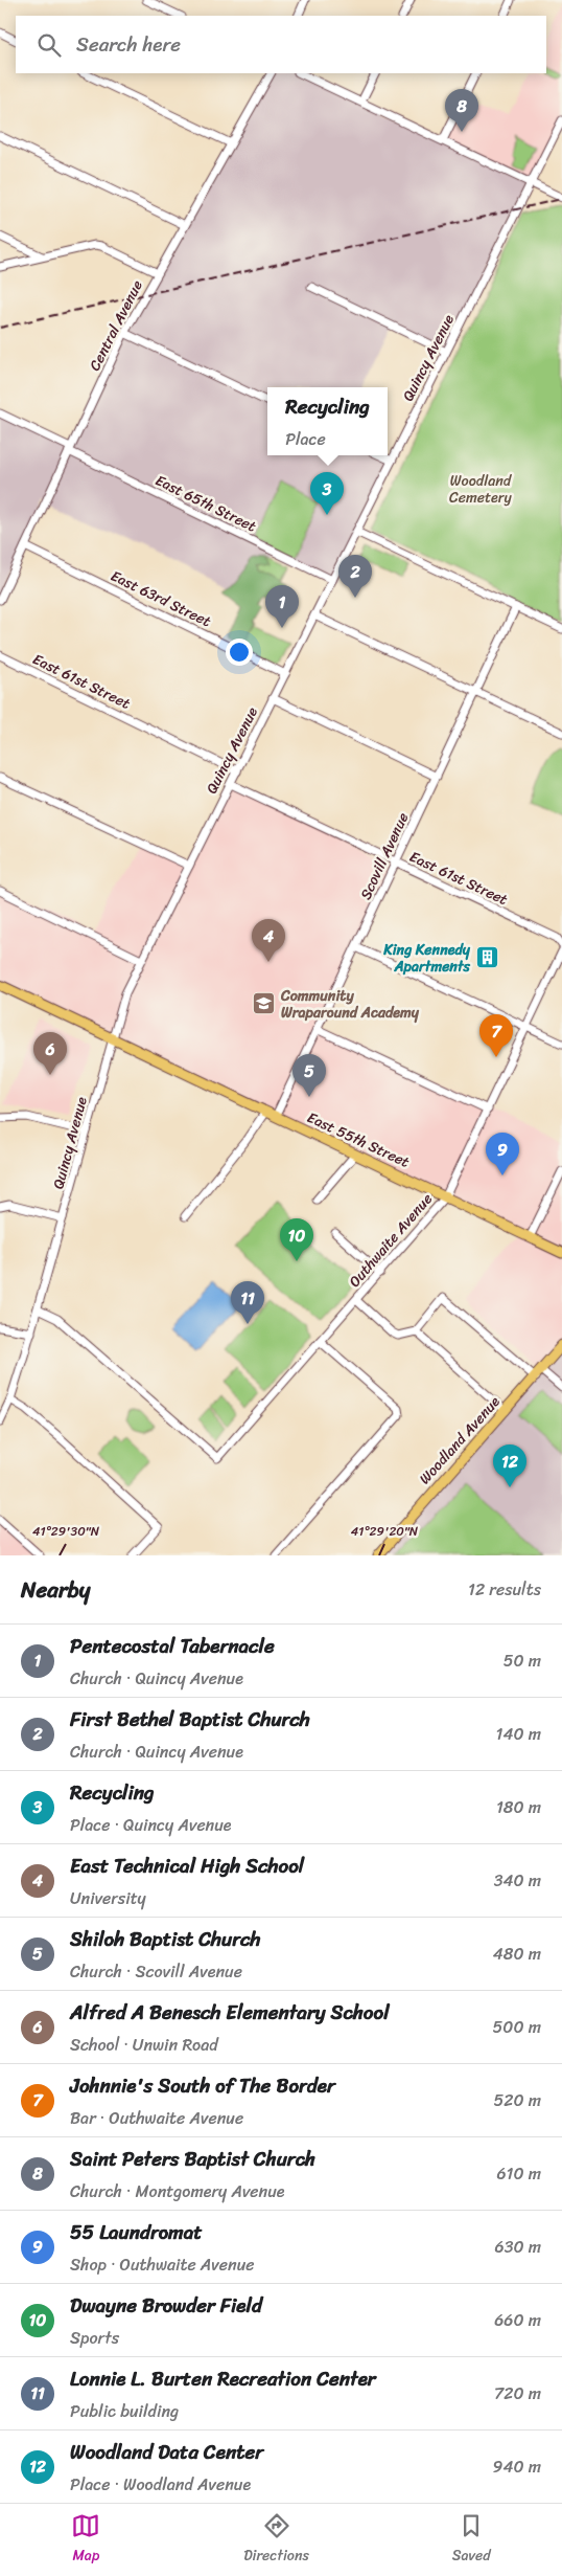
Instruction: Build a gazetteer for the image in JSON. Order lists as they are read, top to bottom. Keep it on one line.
{"streets":{"main road":["East 55th Street","Woodland Avenue"],"street":["Central Avenue","Quincy Avenue","East 65th Street","East 63rd Street","East 61st Street","Scovill Avenue","Outhwaite Avenue"]},"crossings":[["Central Avenue","East 65th Street"],["Central Avenue","East 63rd Street"],["Quincy Avenue","East 65th Street"],["Quincy Avenue","East 63rd Street"],["Quincy Avenue","East 61st Street"],["Quincy Avenue","East 55th Street"],["Quincy Avenue","Outhwaite Avenue"],["East 61st Street","Scovill Avenue"],["Scovill Avenue","East 55th Street"],["East 55th Street","Outhwaite Avenue"]],"parks":["Woodland Cemetery"],"places":{"building":["King Kennedy Apartments"],"school or university":["Community Wraparound Academy"]},"page":{"search":"Search here","pins":["8","3","2","1","4","7","6","5","9","10","11","12"],"popup":["Recycling","Place"],"heading":["Nearby","12 results"],"list":[{"mark":"1","name":"Pentecostal Tabernacle","note":"Church · Quincy Avenue","value":"50 m"},{"mark":"2","name":"First Bethel Baptist Church","note":"Church · Quincy Avenue","value":"140 m"},{"mark":"3","name":"Recycling","note":"Place · Quincy Avenue","value":"180 m"},{"mark":"4","name":"East Technical High School","note":"University","value":"340 m"},{"mark":"5","name":"Shiloh Baptist Church","note":"Church · Scovill Avenue","value":"480 m"},{"mark":"6","name":"Alfred A Benesch Elementary School","note":"School · Unwin Road","value":"500 m"},{"mark":"7","name":"Johnnie's South of The Border","note":"Bar · Outhwaite Avenue","value":"520 m"},{"mark":"8","name":"Saint Peters Baptist Church","note":"Church · Montgomery Avenue","value":"610 m"},{"mark":"9","name":"55 Laundromat","note":"Shop · Outhwaite Avenue","value":"630 m"},{"mark":"10","name":"Dwayne Browder Field","note":"Sports","value":"660 m"},{"mark":"11","name":"Lonnie L. Burten Recreation Center","note":"Public building","value":"720 m"},{"mark":"12","name":"Woodland Data Center","note":"Place · Woodland Avenue","value":"940 m"}],"nav":["Map","Directions","Saved"]},"coordinates":["41°29'30\"N","41°29'20\"N"]}
